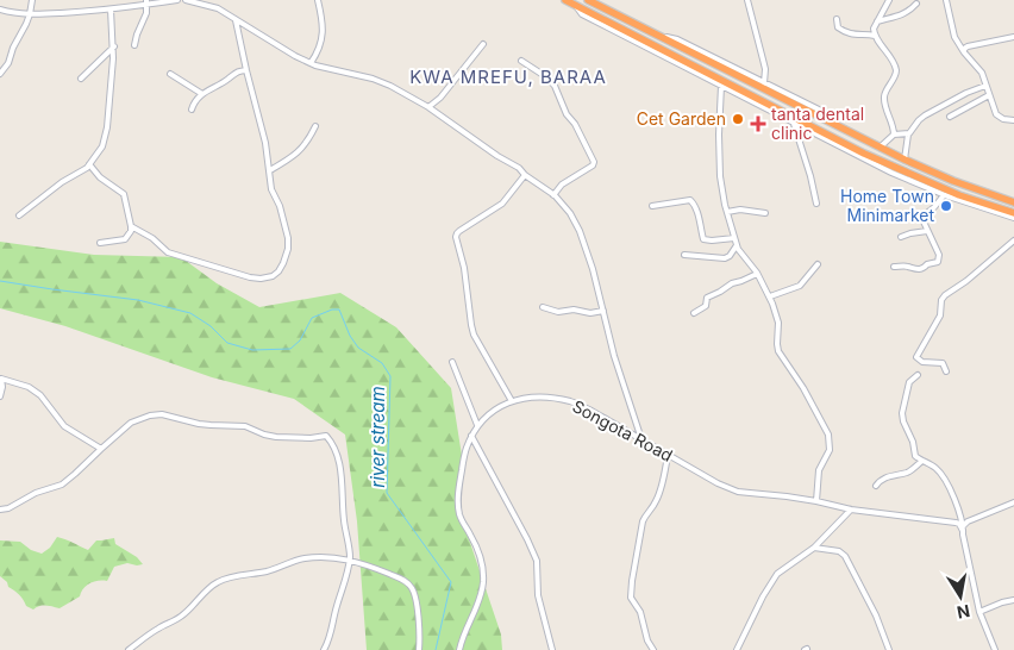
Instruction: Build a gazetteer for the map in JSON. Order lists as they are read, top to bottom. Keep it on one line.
{"streets":{"street":["Songota Road"]},"districts":["KWA MREFU, BARAA"],"water":["river stream"],"places":{"other":["Cet Garden","Home Town Minimarket"],"health":["tanta dental clinic"]},"north":"bottom"}
